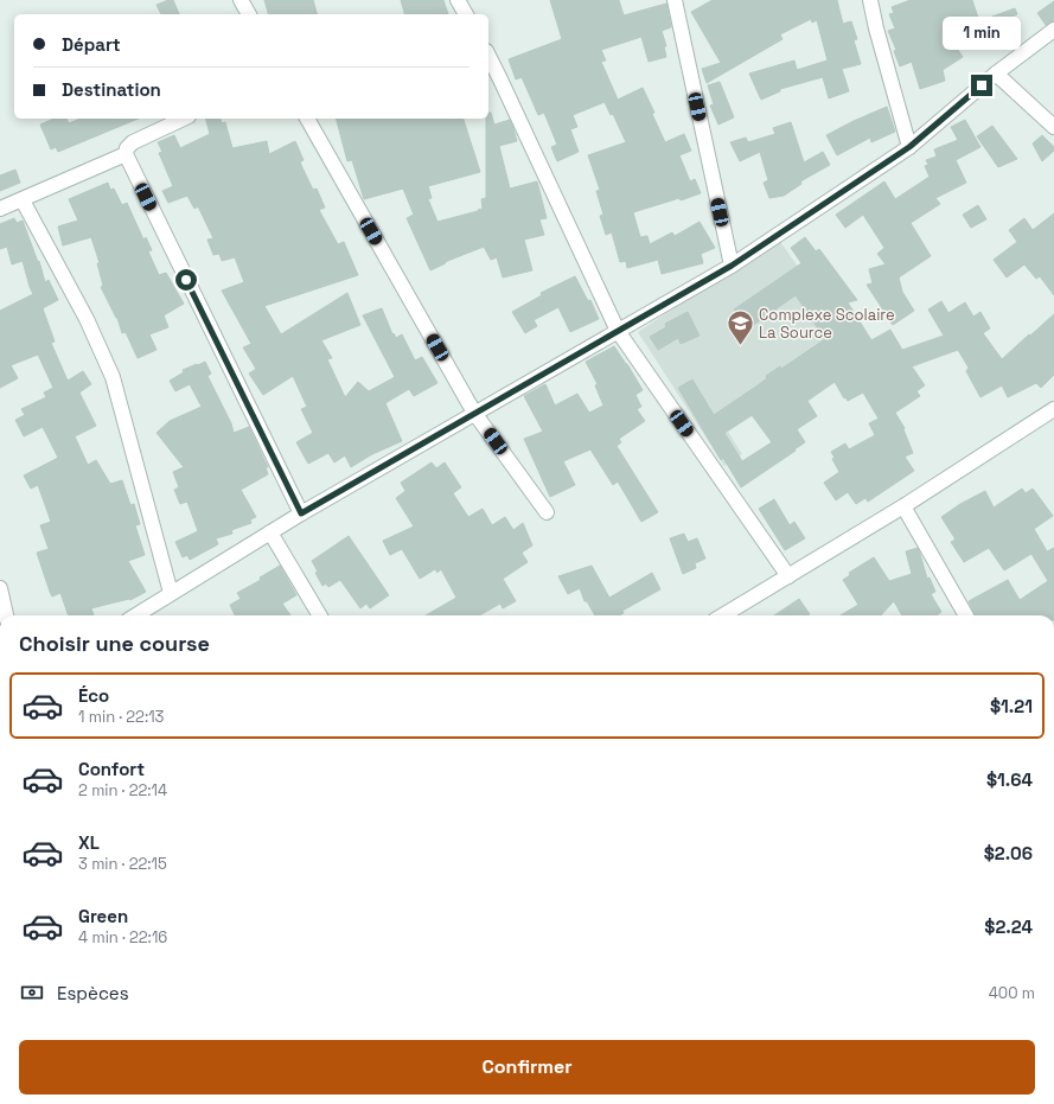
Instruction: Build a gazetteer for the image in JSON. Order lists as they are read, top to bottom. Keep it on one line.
{"places":{"school or university":["Complexe Scolaire La Source"]},"page":{"banner":["Départ","Destination"],"bubble":"1 min","heading":"Choisir une course","list":[{"name":"Éco","note":"1 min · 22:13","value":"$1.21"},{"name":"Confort","note":"2 min · 22:14","value":"$1.64"},{"name":"XL","note":"3 min · 22:15","value":"$2.06"},{"name":"Green","note":"4 min · 22:16","value":"$2.24"}],"pay":["Espèces","400 m"],"buttons":"Confirmer"}}
